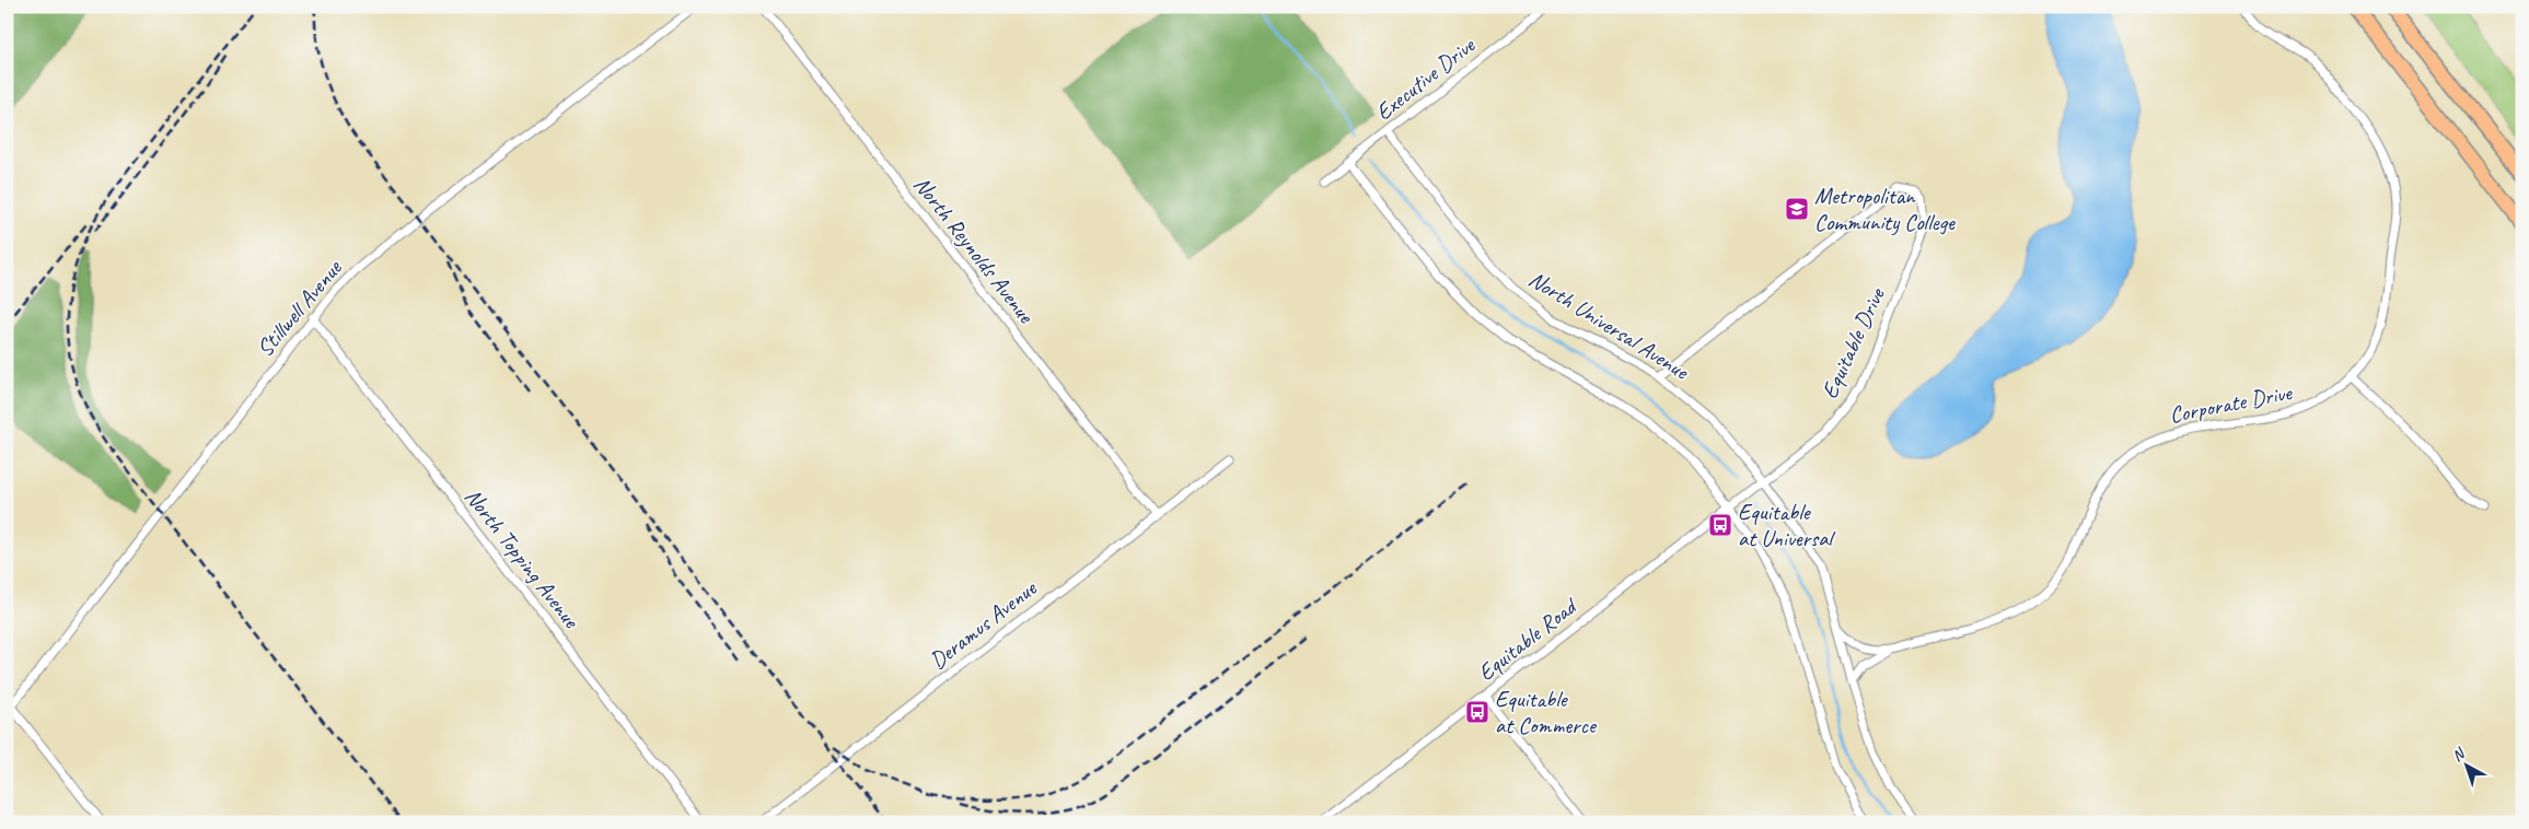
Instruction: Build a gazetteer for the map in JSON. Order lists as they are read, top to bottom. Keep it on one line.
{"streets":{"street":["Executive Drive","North Reynolds Avenue","Stillwell Avenue","North Universal Avenue","Equitable Drive","Corporate Drive","North Topping Avenue","Deramus Avenue","Equitable Road"]},"crossings":[["Executive Drive","North Universal Avenue"],["North Reynolds Avenue","Deramus Avenue"],["Stillwell Avenue","North Topping Avenue"],["North Universal Avenue","Equitable Drive"],["North Universal Avenue","Corporate Drive"],["Equitable Drive","Equitable Road"]],"places":{"school or university":["Metropolitan Community College"],"bus stop":["Equitable at Universal","Equitable at Commerce"]},"north":"top left"}
